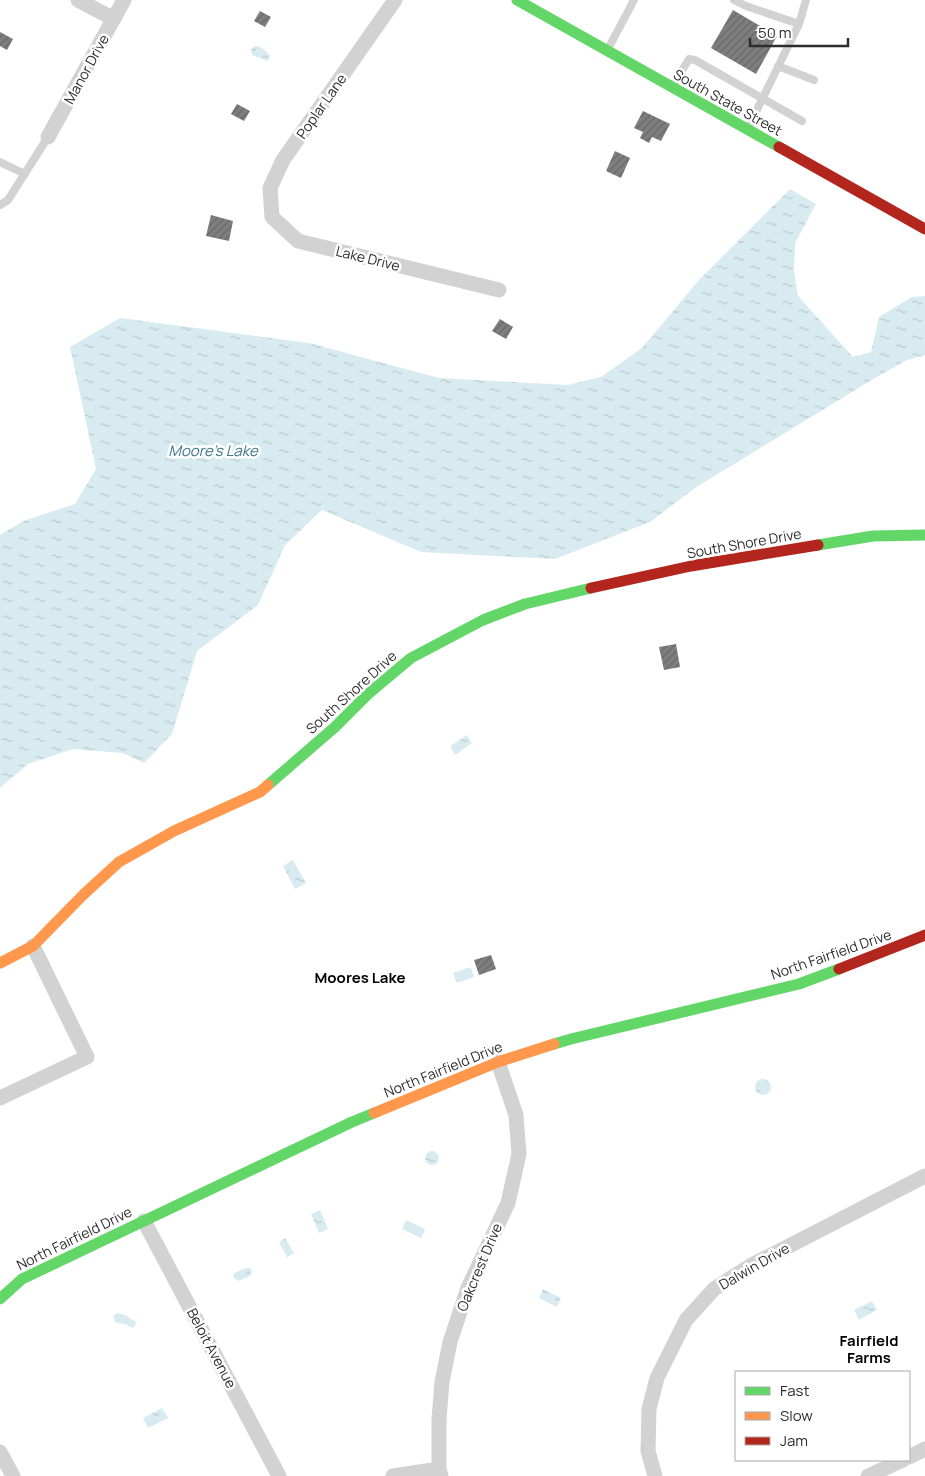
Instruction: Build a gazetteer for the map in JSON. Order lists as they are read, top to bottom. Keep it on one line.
{"streets":{"street":["Manor Drive","South State Street","Poplar Lane","Lake Drive","South Shore Drive","North Fairfield Drive","Dalwin Drive","Oakcrest Drive","Beloit Avenue"]},"crossings":[["Poplar Lane","Lake Drive"],["North Fairfield Drive","Oakcrest Drive"],["North Fairfield Drive","Beloit Avenue"]],"districts":["Moores Lake","Fairfield Farms"],"water":["Moore's Lake"],"legend":["Fast","Slow","Jam"],"scale_bar":"50 m"}
